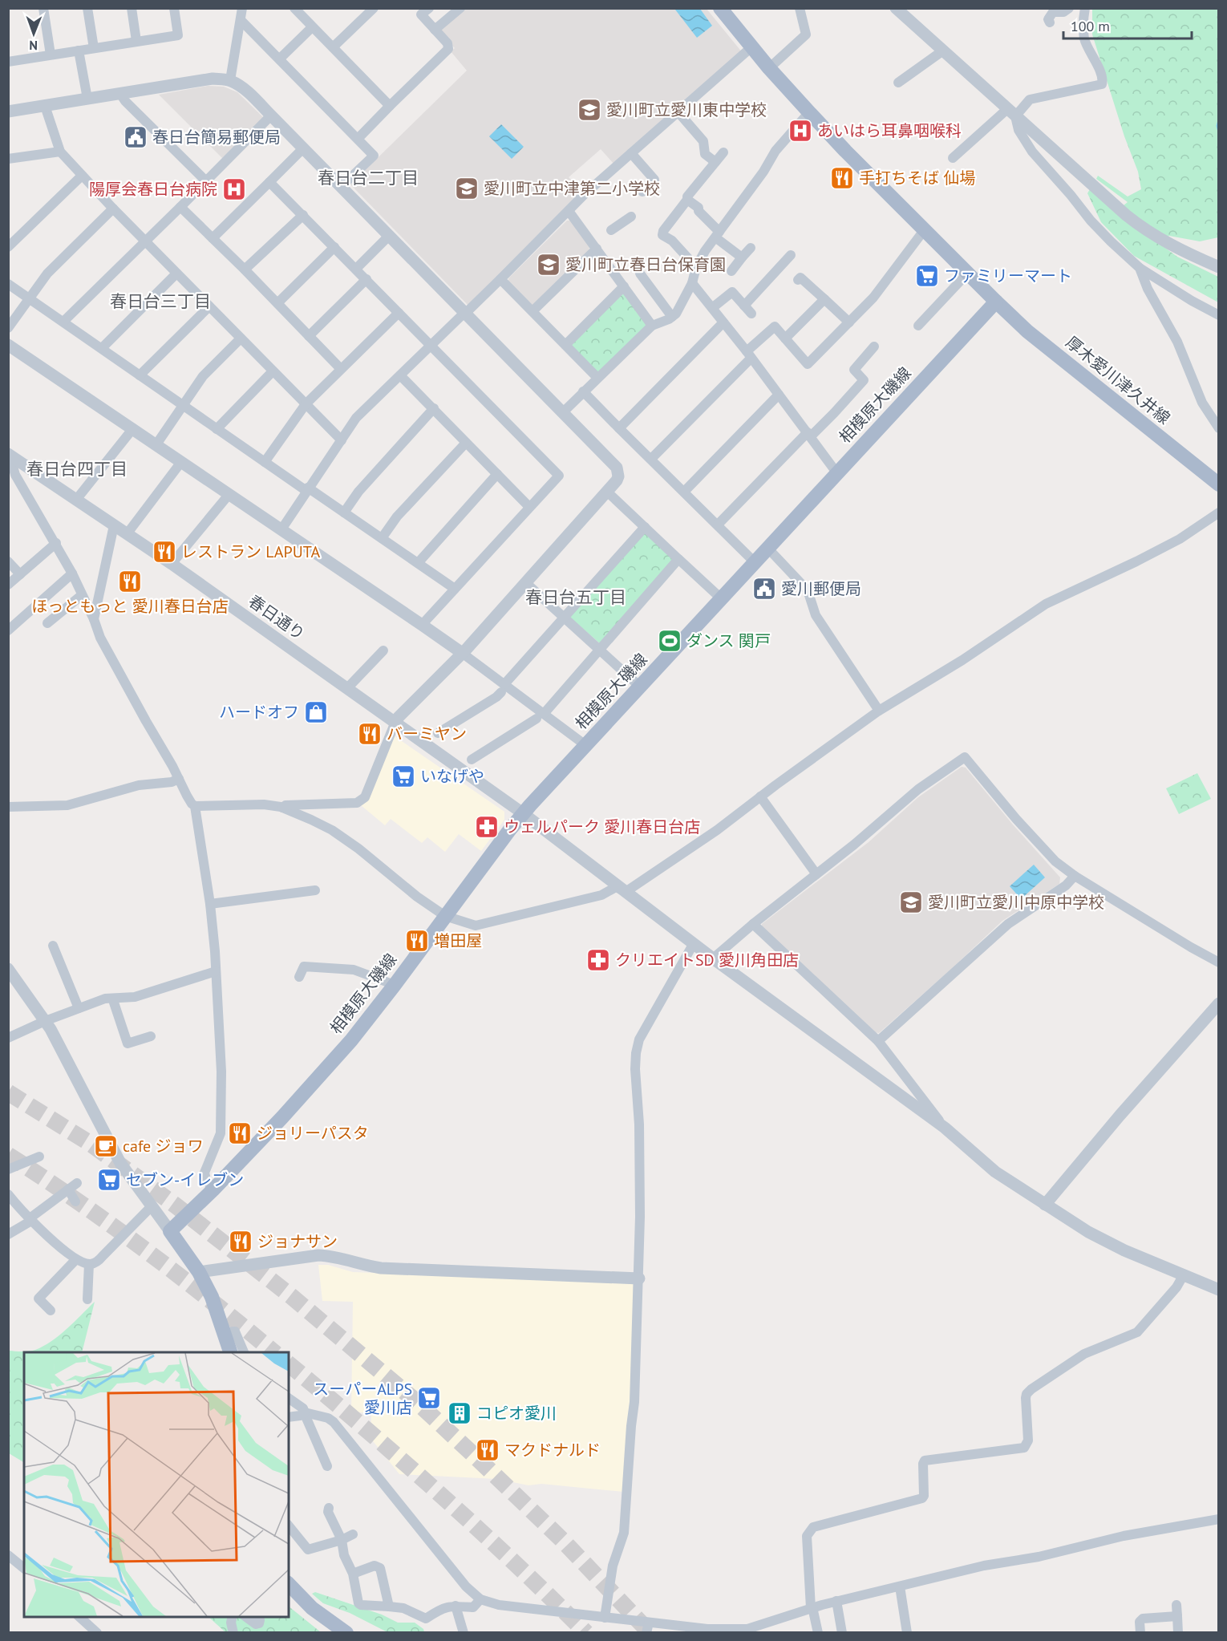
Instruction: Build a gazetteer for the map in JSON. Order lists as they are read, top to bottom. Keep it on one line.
{"streets":{"main road":["厚木愛川津久井線","相模原大磯線"],"street":["春日通り"]},"crossings":[["厚木愛川津久井線","相模原大磯線"],["相模原大磯線","春日通り"]],"districts":["春日台二丁目","春日台三丁目","春日台四丁目","春日台五丁目"],"places":{"school or university":["愛川町立愛川東中学校","愛川町立中津第二小学校","愛川町立春日台保育園","愛川町立愛川中原中学校"],"hospital":["あいはら耳鼻咽喉科","陽厚会春日台病院"],"public building":["春日台簡易郵便局","愛川郵便局"],"restaurant":["手打ちそば 仙場","レストラン LAPUTA","ほっともっと 愛川春日台店","バーミヤン","増田屋","ジョリーパスタ","ジョナサン","マクドナルド"],"supermarket":["ファミリーマート","いなげや","セブン-イレブン","スーパーALPS 愛川店"],"sports":["ダンス 関戸"],"shop":["ハードオフ"],"pharmacy":["ウェルパーク 愛川春日台店","クリエイトSD 愛川角田店"],"cafe":["cafe ジョワ"],"building":["コピオ愛川"]},"scale_bar":"100 m","north":"bottom"}
